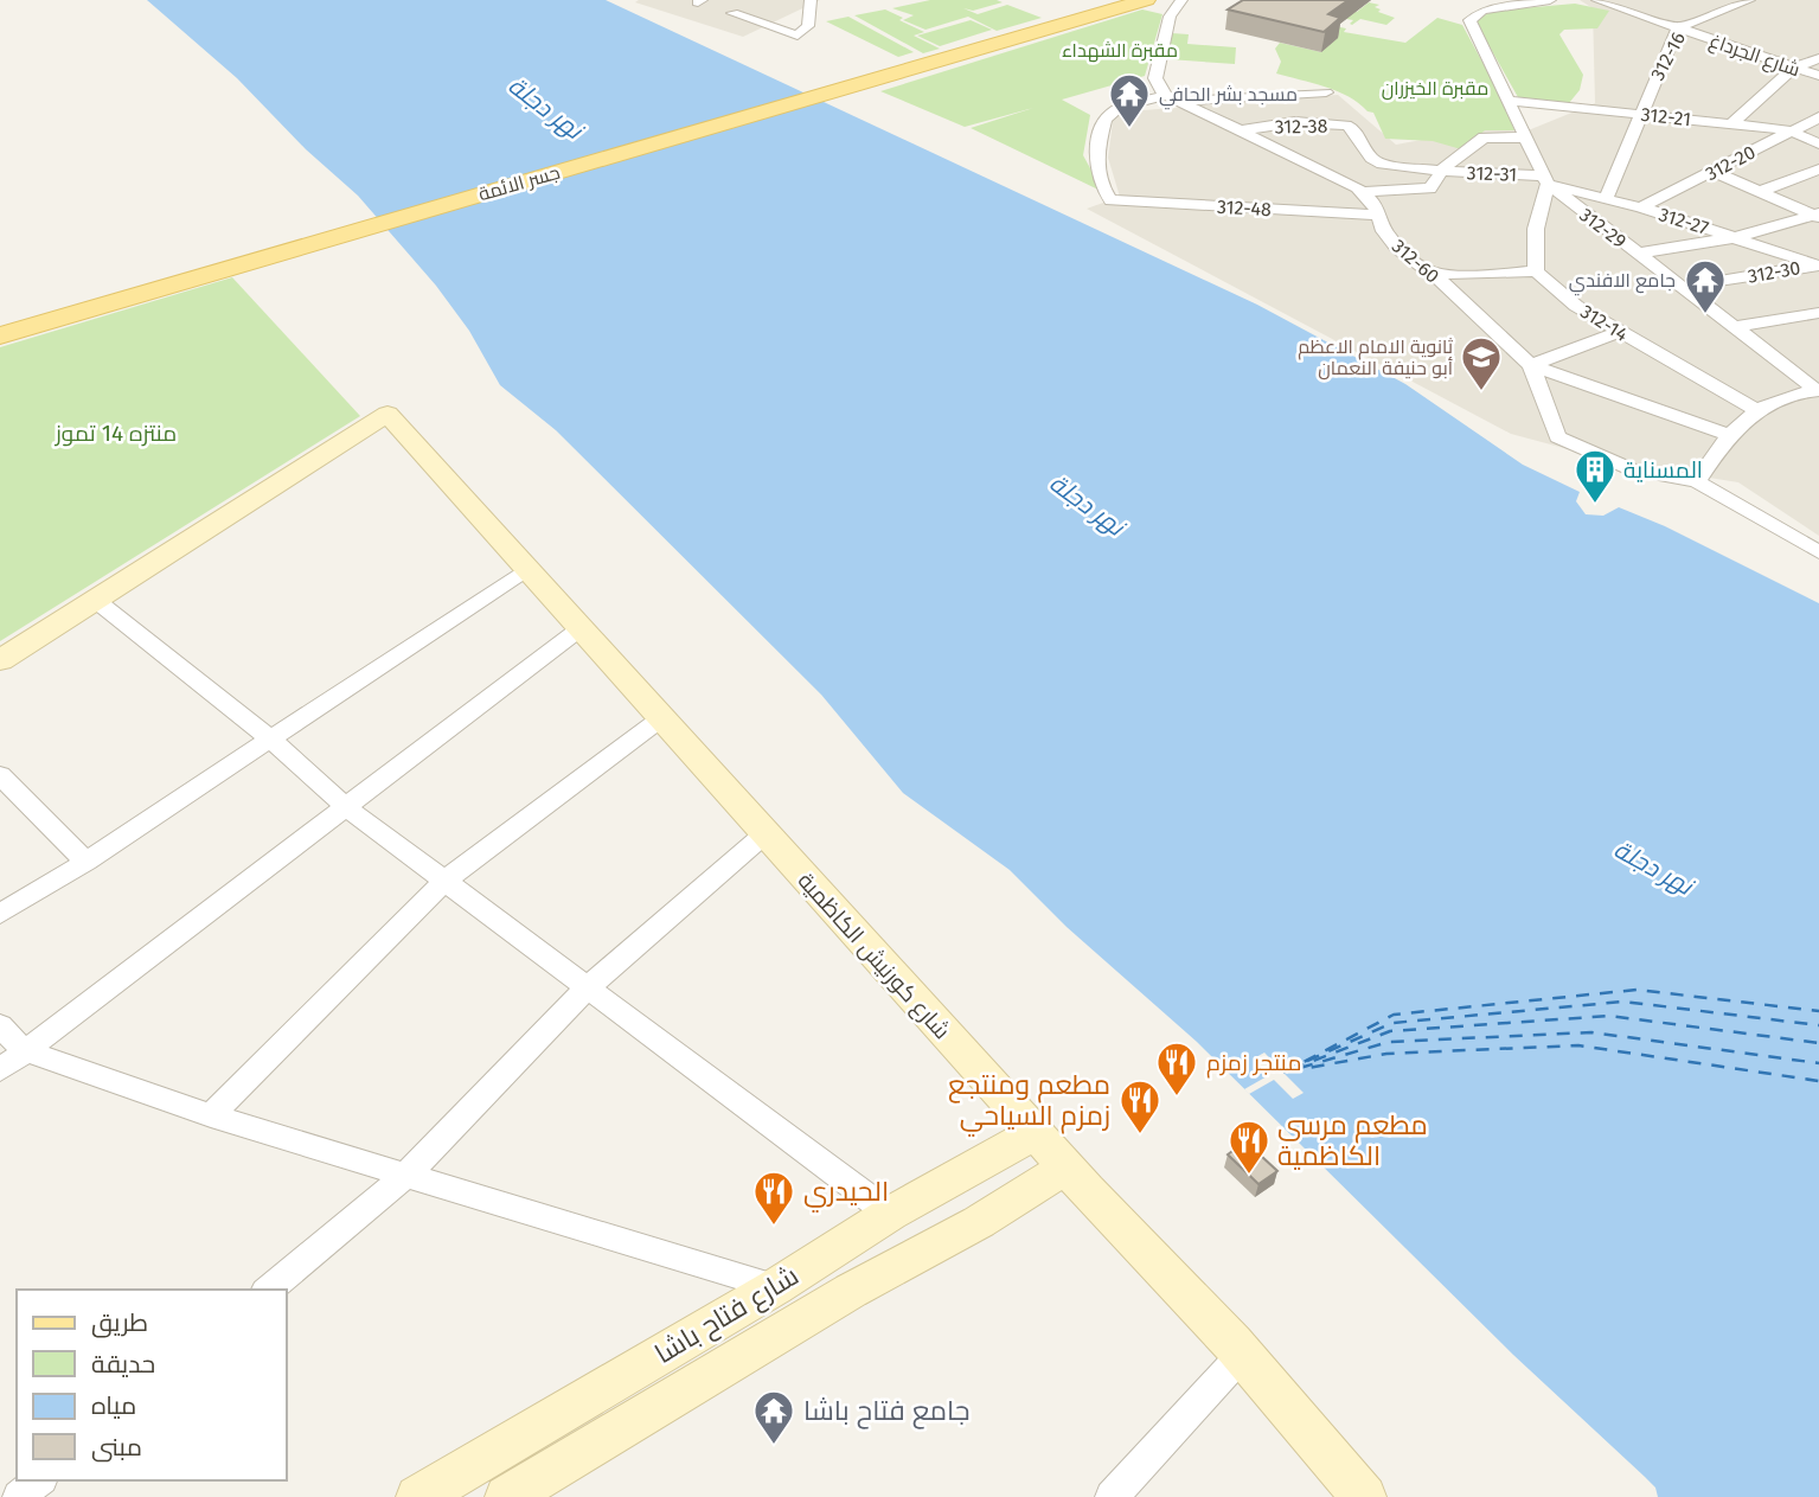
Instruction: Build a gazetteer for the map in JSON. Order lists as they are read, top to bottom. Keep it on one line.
{"streets":{"main road":["جسر الائمة"],"street":["شارع الجرداغ","312-16","312-21","312-38","312-20","312-31","312-48","312-27","312-29","312-60","312-30","312-14","شارع كورنيش الكاظمية","شارع فتاح باشا"]},"crossings":[["شارع الجرداغ","312-16"],["312-16","312-21"],["312-16","312-27"],["312-21","312-20"],["312-38","312-31"],["312-38","312-60"],["312-20","312-27"],["312-31","312-27"],["312-31","312-29"],["312-48","312-60"],["312-27","312-29"],["312-27","312-30"],["312-29","312-30"],["شارع كورنيش الكاظمية","شارع فتاح باشا"]],"water":["نهر دجلة"],"parks":["مقبرة الشهداء","مقبرة الخيزران","منتزه 14 تموز"],"places":{"temple":["مسجد بشر الحافي","جامع الافندي","جامع فتاح باشا"],"school or university":["ثانوية الامام الاعظم أبو حنيفة النعمان"],"building":["المسناية"],"restaurant":["منتجر زمزم","مطعم ومنتجع زمزم السياحي","مطعم مرسى الكاظمية","الحيدري"]},"legend":["طريق","حديقة","مياه","مبنى"]}
